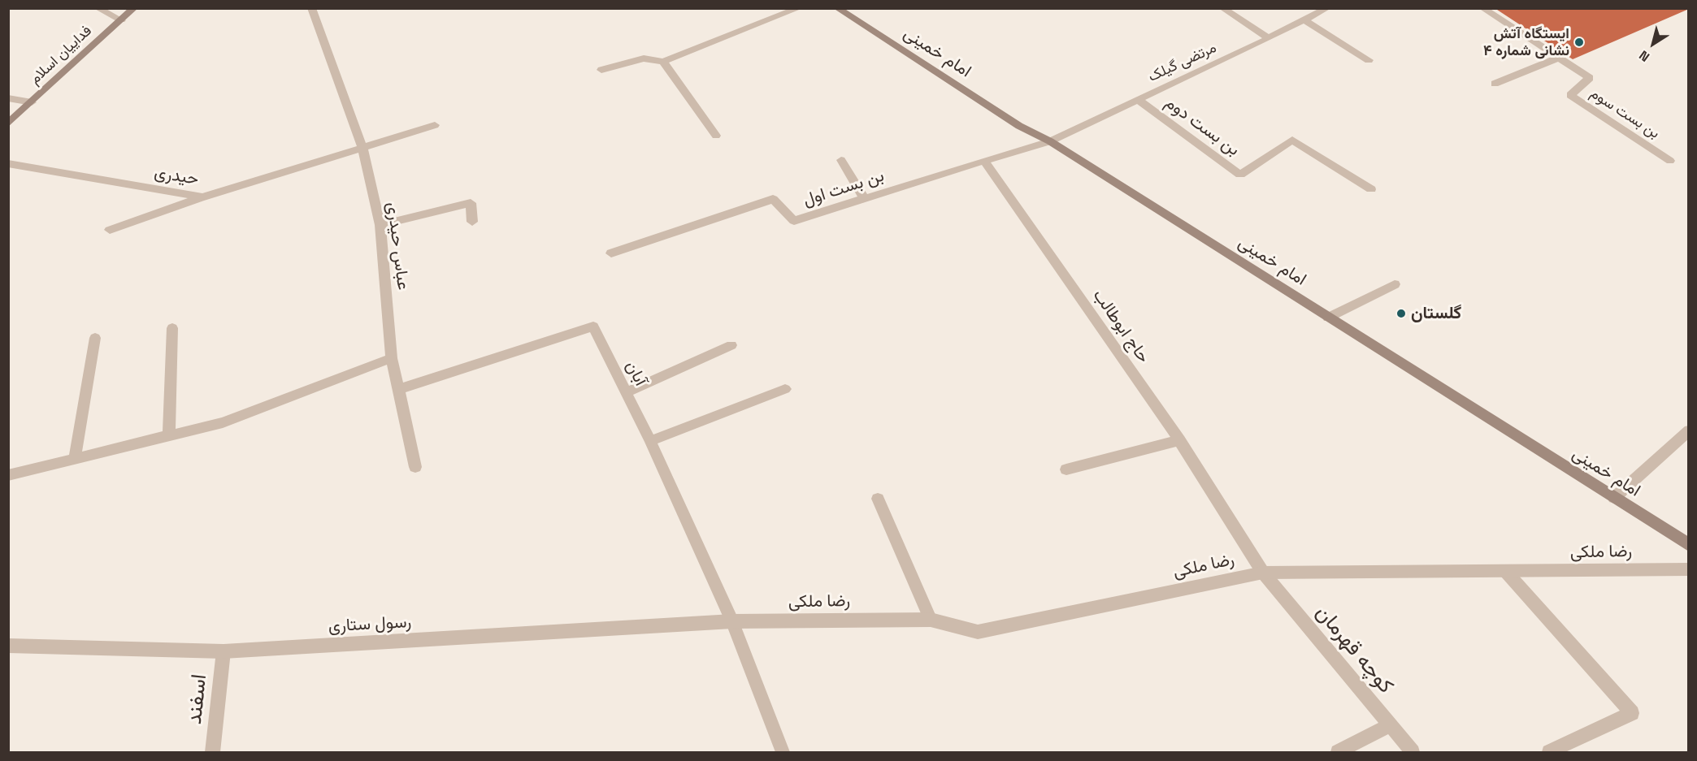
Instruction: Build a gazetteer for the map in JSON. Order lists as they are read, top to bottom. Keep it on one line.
{"streets":{"main road":["امام خمینی","فداییان اسلام"],"street":["مرتضی گیلک","بن بست سوم","بن بست دوم","حیدری","بن بست اول","عباس حیدری","حاج ابوطالب","آبان","رضا ملکی","رسول ستاری","کوچه قهرمان","اسفند"]},"crossings":[["امام خمینی","مرتضی گیلک"],["مرتضی گیلک","بن بست دوم"],["حیدری","عباس حیدری"],["بن بست اول","حاج ابوطالب"],["عباس حیدری","آبان"],["حاج ابوطالب","رضا ملکی"],["حاج ابوطالب","کوچه قهرمان"],["آبان","رضا ملکی"],["آبان","رسول ستاری"],["رضا ملکی","رسول ستاری"],["رضا ملکی","کوچه قهرمان"],["رسول ستاری","اسفند"]],"places":["ایستگاه آتش نشانی شماره ۴","گلستان"],"north":"bottom left"}
